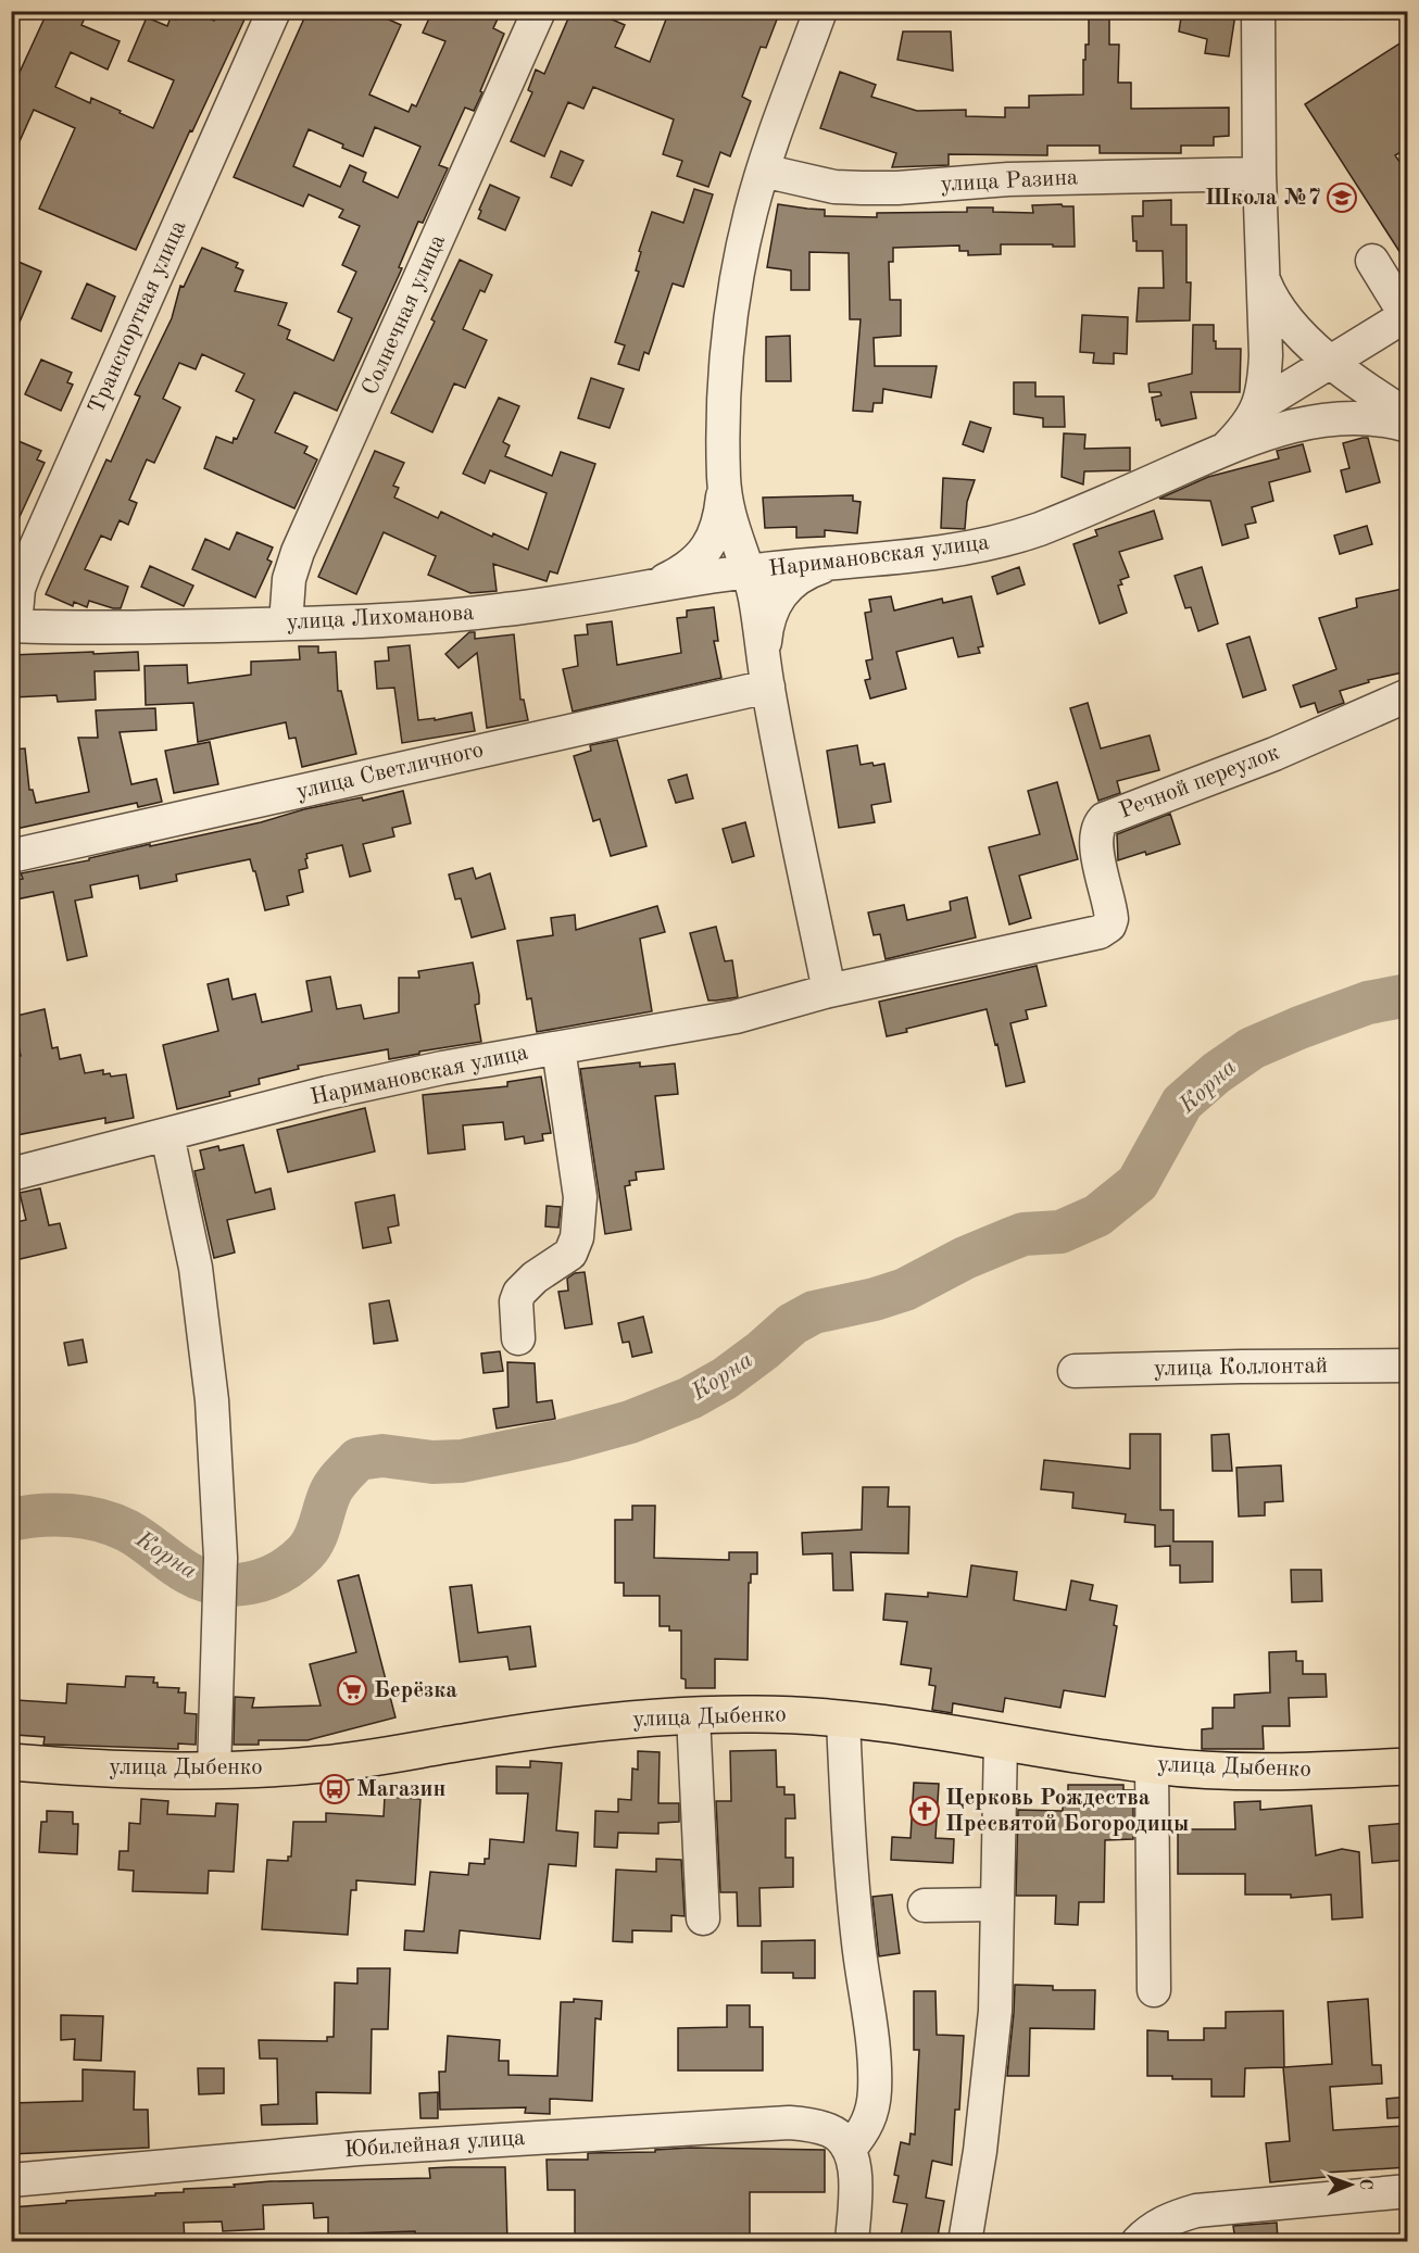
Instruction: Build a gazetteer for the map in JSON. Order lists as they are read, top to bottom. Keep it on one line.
{"streets":{"main road":["улица Дыбенко"],"street":["улица Разина","Солнечная улица","Транспортная улица","Наримановская улица","улица Лихоманова","улица Светличного","Речной переулок","улица Коллонтай","Юбилейная улица"]},"crossings":[["улица Разина","Наримановская улица"],["Солнечная улица","улица Лихоманова"],["Транспортная улица","улица Лихоманова"],["Наримановская улица","улица Лихоманова"],["Наримановская улица","улица Светличного"],["Наримановская улица","Речной переулок"]],"water":["Корна"],"places":{"school or university":["Школа №7"],"supermarket":["Берёзка"],"bus stop":["Магазин"],"church":["Церковь Рождества Пресвятой Богородицы"]},"north":"right"}
